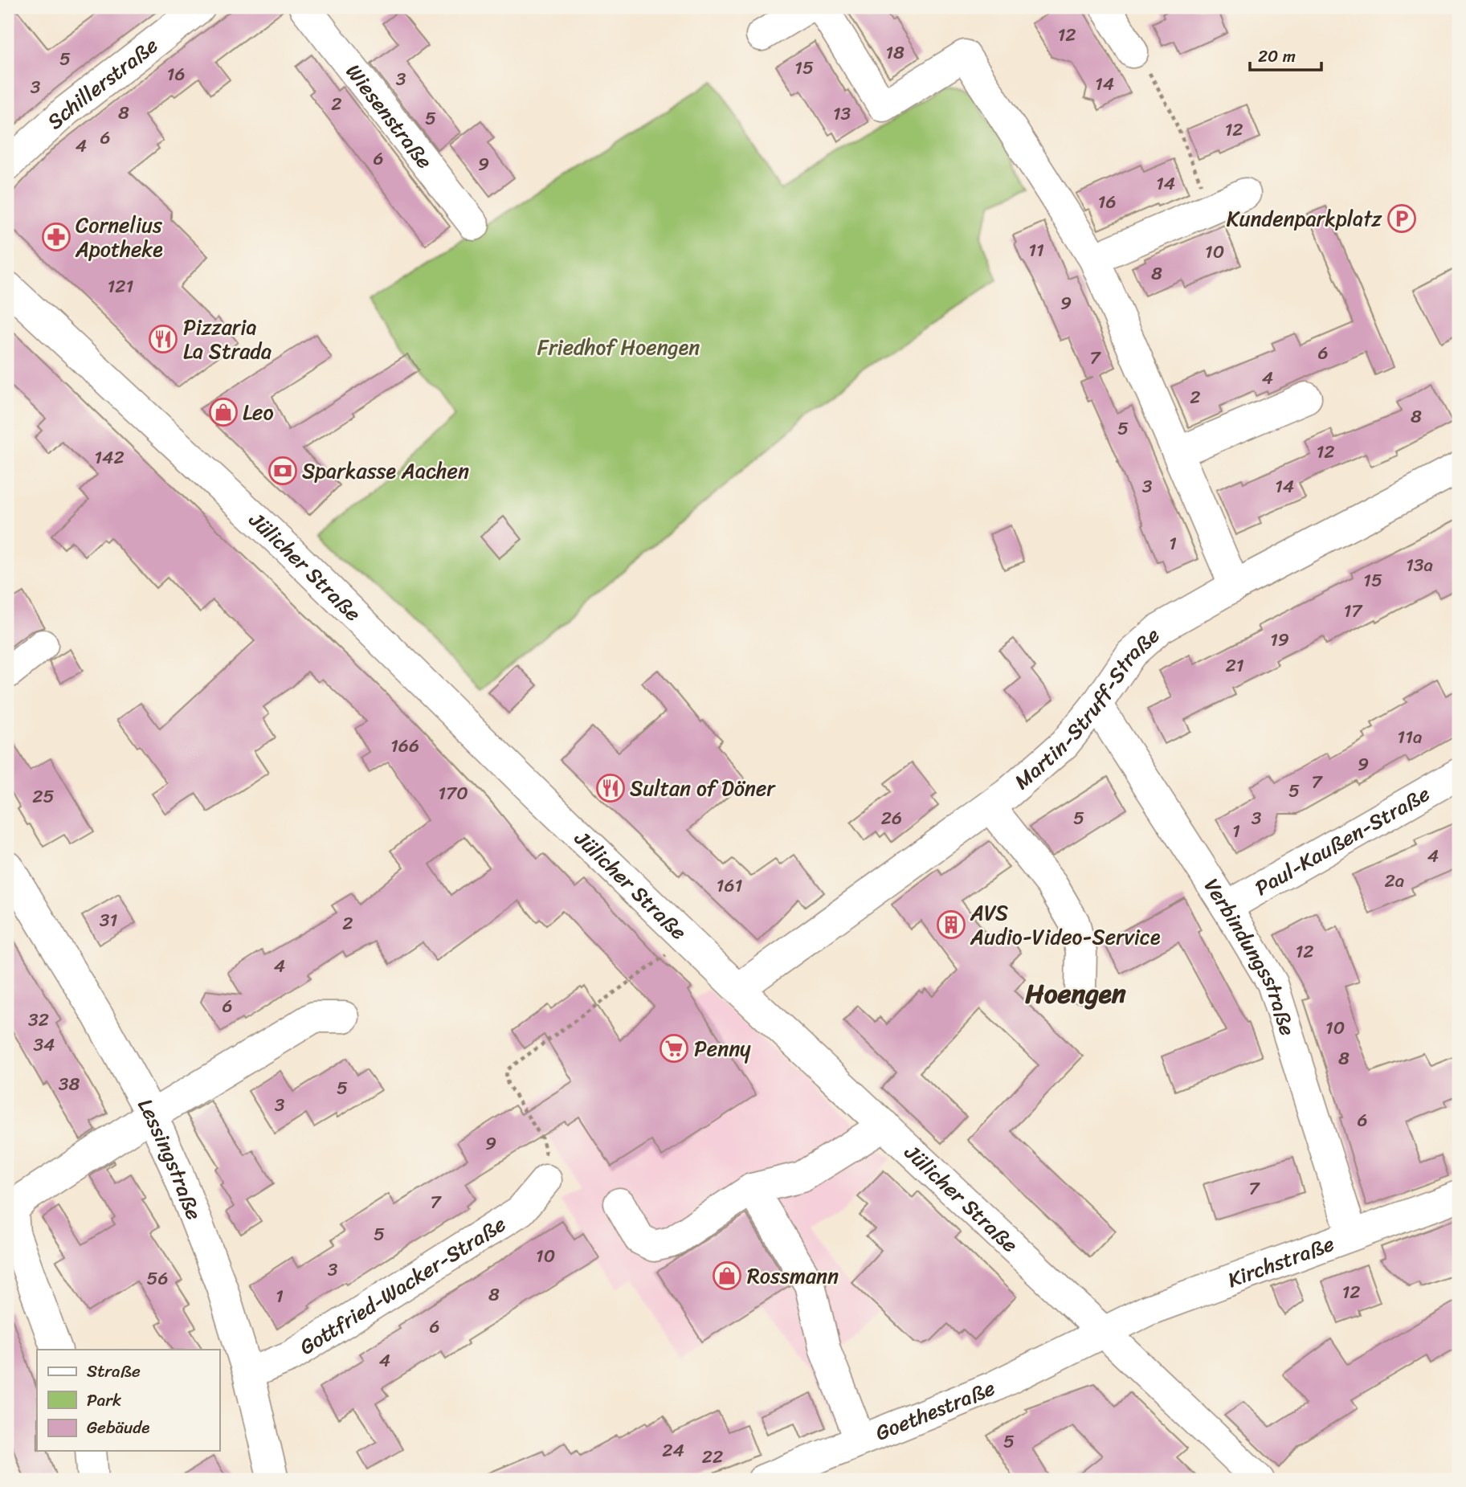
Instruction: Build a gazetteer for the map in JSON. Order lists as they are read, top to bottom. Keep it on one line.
{"streets":{"street":["Schillerstraße","Wiesenstraße","Jülicher Straße","Martin-Struff-Straße","Paul-Kaußen-Straße","Verbindungsstraße","Lessingstraße","Kirchstraße","Gottfried-Wacker-Straße","Goethestraße"]},"crossings":[["Jülicher Straße","Martin-Struff-Straße"],["Jülicher Straße","Kirchstraße"],["Jülicher Straße","Goethestraße"],["Martin-Struff-Straße","Verbindungsstraße"],["Paul-Kaußen-Straße","Verbindungsstraße"],["Verbindungsstraße","Kirchstraße"],["Lessingstraße","Gottfried-Wacker-Straße"],["Kirchstraße","Goethestraße"]],"districts":["Hoengen"],"parks":["Friedhof Hoengen"],"places":{"parking":["Kundenparkplatz"],"pharmacy":["Cornelius Apotheke"],"restaurant":["Pizzaria La Strada","Sultan of Döner"],"shop":["Leo","Rossmann"],"bank":["Sparkasse Aachen"],"building":["AVS Audio-Video-Service"],"supermarket":["Penny"]},"house_numbers":["12","18","5","15","16","3","14","3","2","8","13","5","12","6","4","6","9","14","16","11","10","8","121","9","6","7","4","2","8","5","12","142","3","14","1","13a","15","17","19","21","11a","166","9","7","5","170","25","26","5","3","1","4","2a","161","31","2","12","4","6","32","10","34","8","38","5","3","6","9","7","7","5","10","3","56","12","8","1","6","4","5","24","22"],"legend":["Straße","Park","Gebäude"],"scale_bar":"20 m"}
